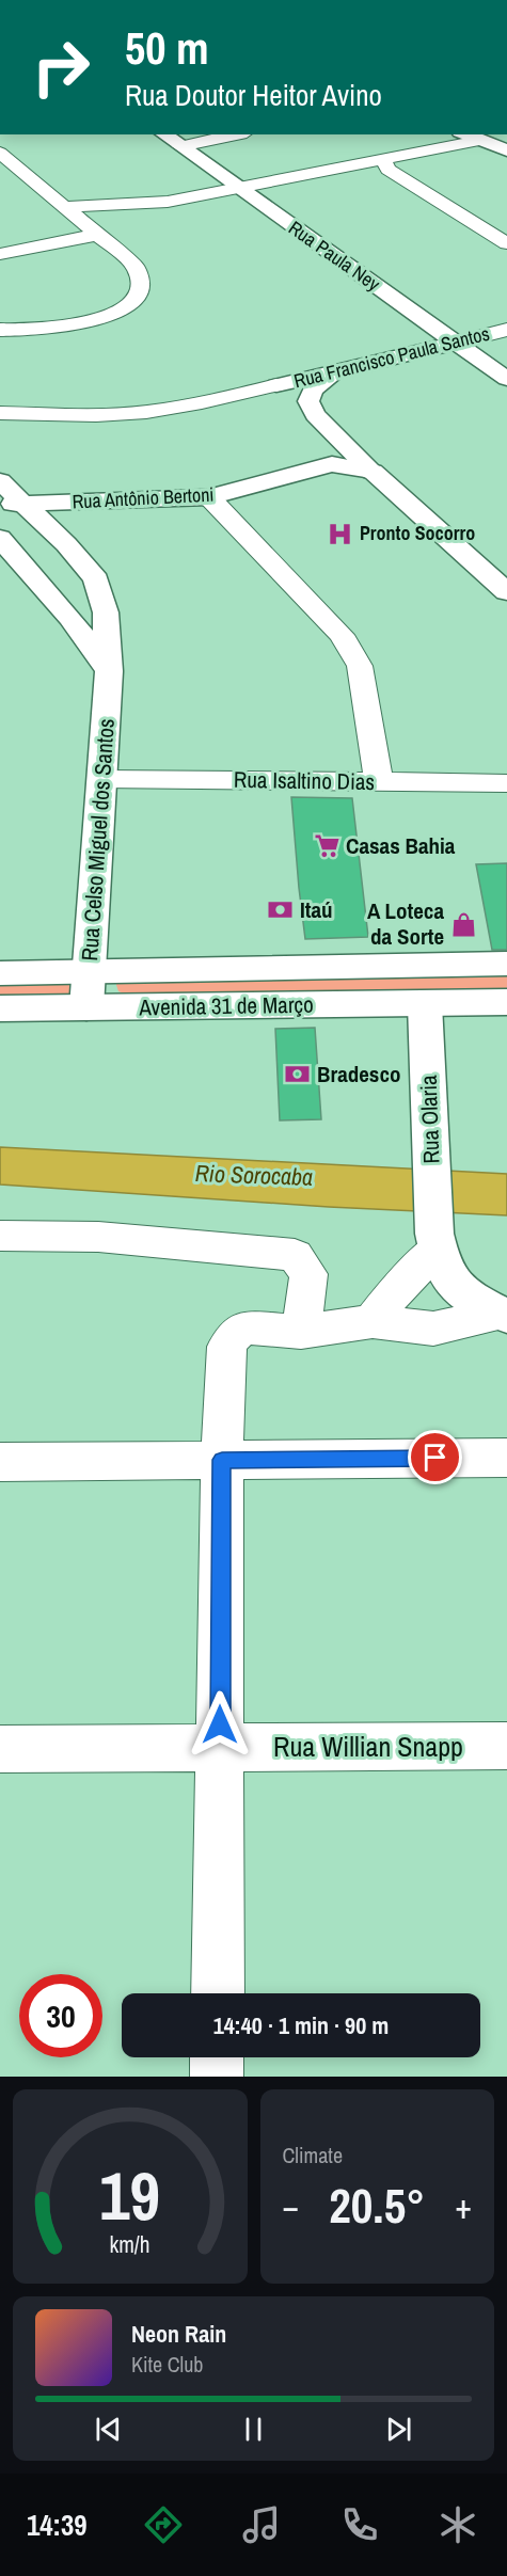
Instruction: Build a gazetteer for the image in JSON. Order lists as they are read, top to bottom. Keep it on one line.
{"streets":{"main road":["Rua Paula Ney","Rua Francisco Paula Santos","Rua Antônio Bertoni","Rua Celso Miguel dos Santos","Avenida 31 de Março","Rua Olaria"],"street":["Rua Isaltino Dias","Rua Willian Snapp"]},"crossings":[["Rua Paula Ney","Rua Francisco Paula Santos"],["Rua Antônio Bertoni","Rua Celso Miguel dos Santos"],["Rua Isaltino Dias","Rua Celso Miguel dos Santos"],["Rua Celso Miguel dos Santos","Avenida 31 de Março"],["Avenida 31 de Março","Rua Olaria"]],"water":["Rio Sorocaba"],"places":{"hospital":["Pronto Socorro"],"supermarket":["Casas Bahia"],"bank":["Itaú","Bradesco"],"shop":["A Loteca da Sorte"]},"page":{"turn":["50 m","Rua Doutor Heitor Avino"],"limit":"30","trip":"14:40 · 1 min · 90 m","tile":"Climate","heat":["−","20.5°","+"],"song":["Neon Rain","Kite Club"],"tabs":"14:39","gauge":["19","km/h"]}}
